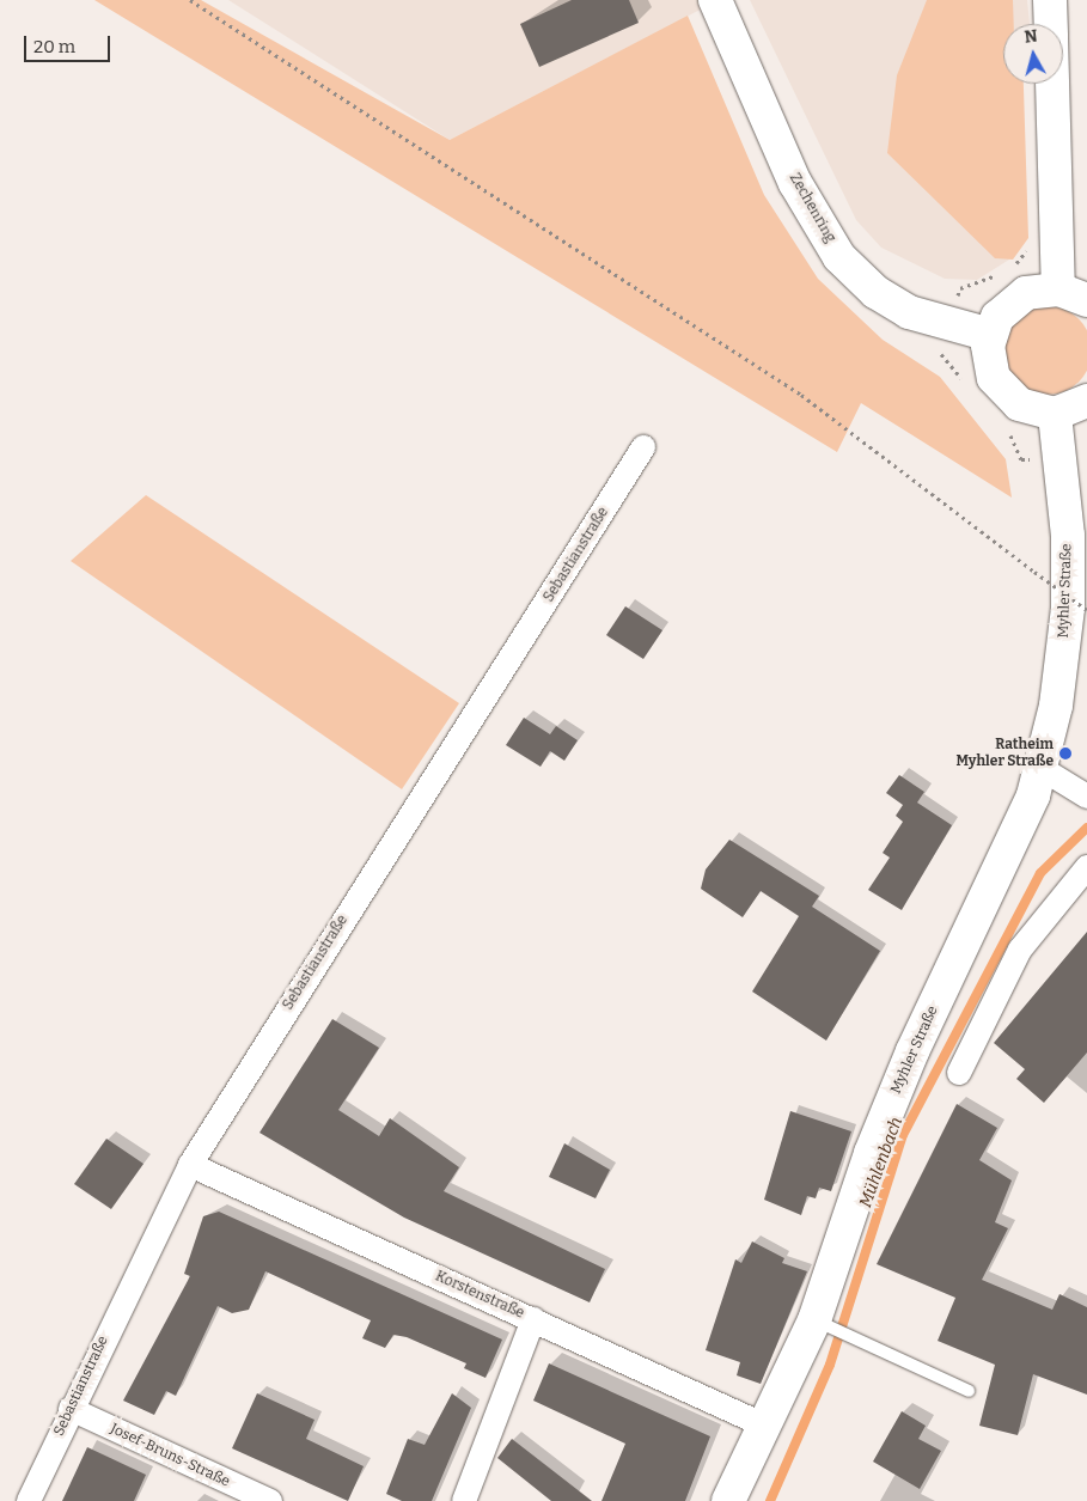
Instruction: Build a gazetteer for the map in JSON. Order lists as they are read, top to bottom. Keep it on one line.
{"streets":{"main road":["Zechenring","Myhler Straße"],"street":["Sebastianstraße","Korstenstraße","Josef-Bruns-Straße"]},"crossings":[["Sebastianstraße","Korstenstraße"],["Sebastianstraße","Josef-Bruns-Straße"],["Myhler Straße","Korstenstraße"]],"water":["Mühlenbach"],"places":["Ratheim Myhler Straße"],"scale_bar":"20 m","north":"top"}
